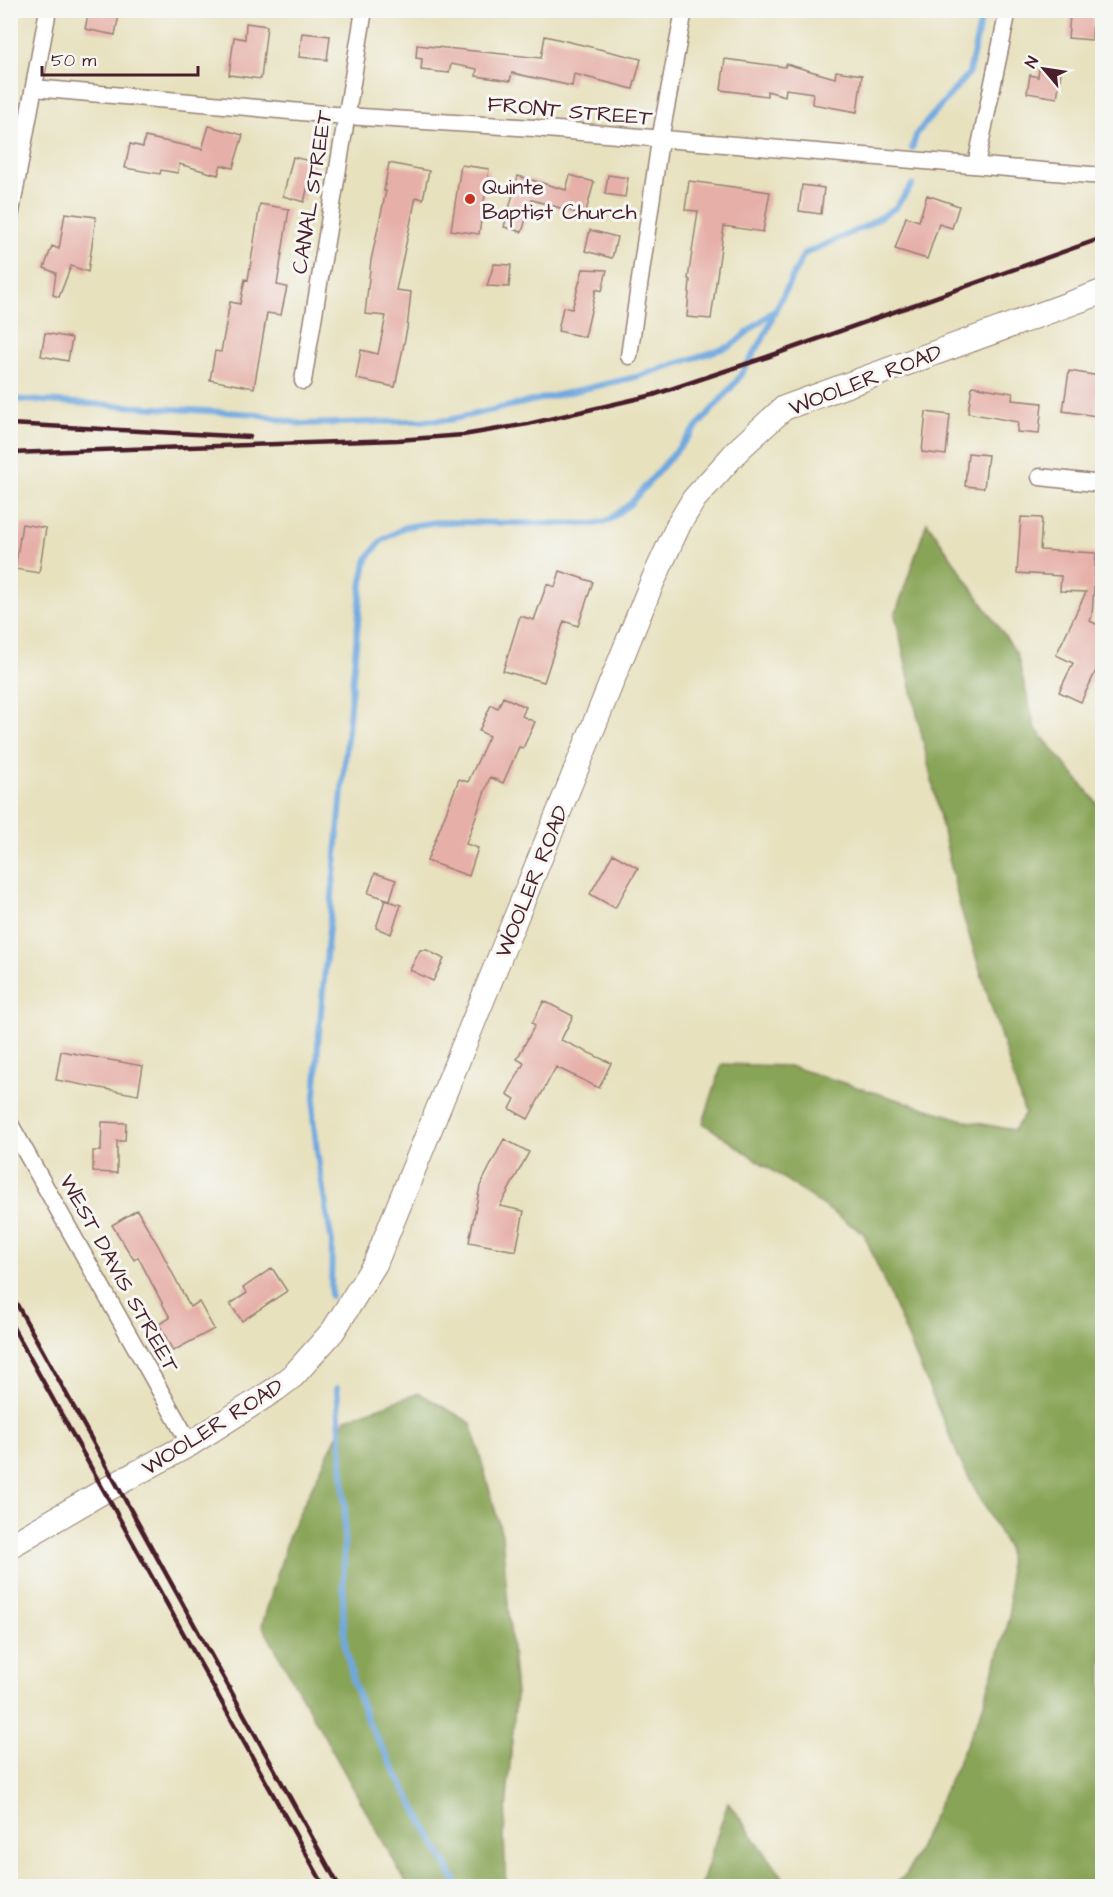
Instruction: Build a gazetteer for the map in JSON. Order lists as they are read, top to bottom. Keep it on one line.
{"streets":{"street":["FRONT STREET","CANAL STREET","WOOLER ROAD","WEST DAVIS STREET"]},"crossings":[["FRONT STREET","CANAL STREET"],["WOOLER ROAD","WEST DAVIS STREET"]],"places":["Quinte Baptist Church"],"scale_bar":"50 m","north":"top left"}
